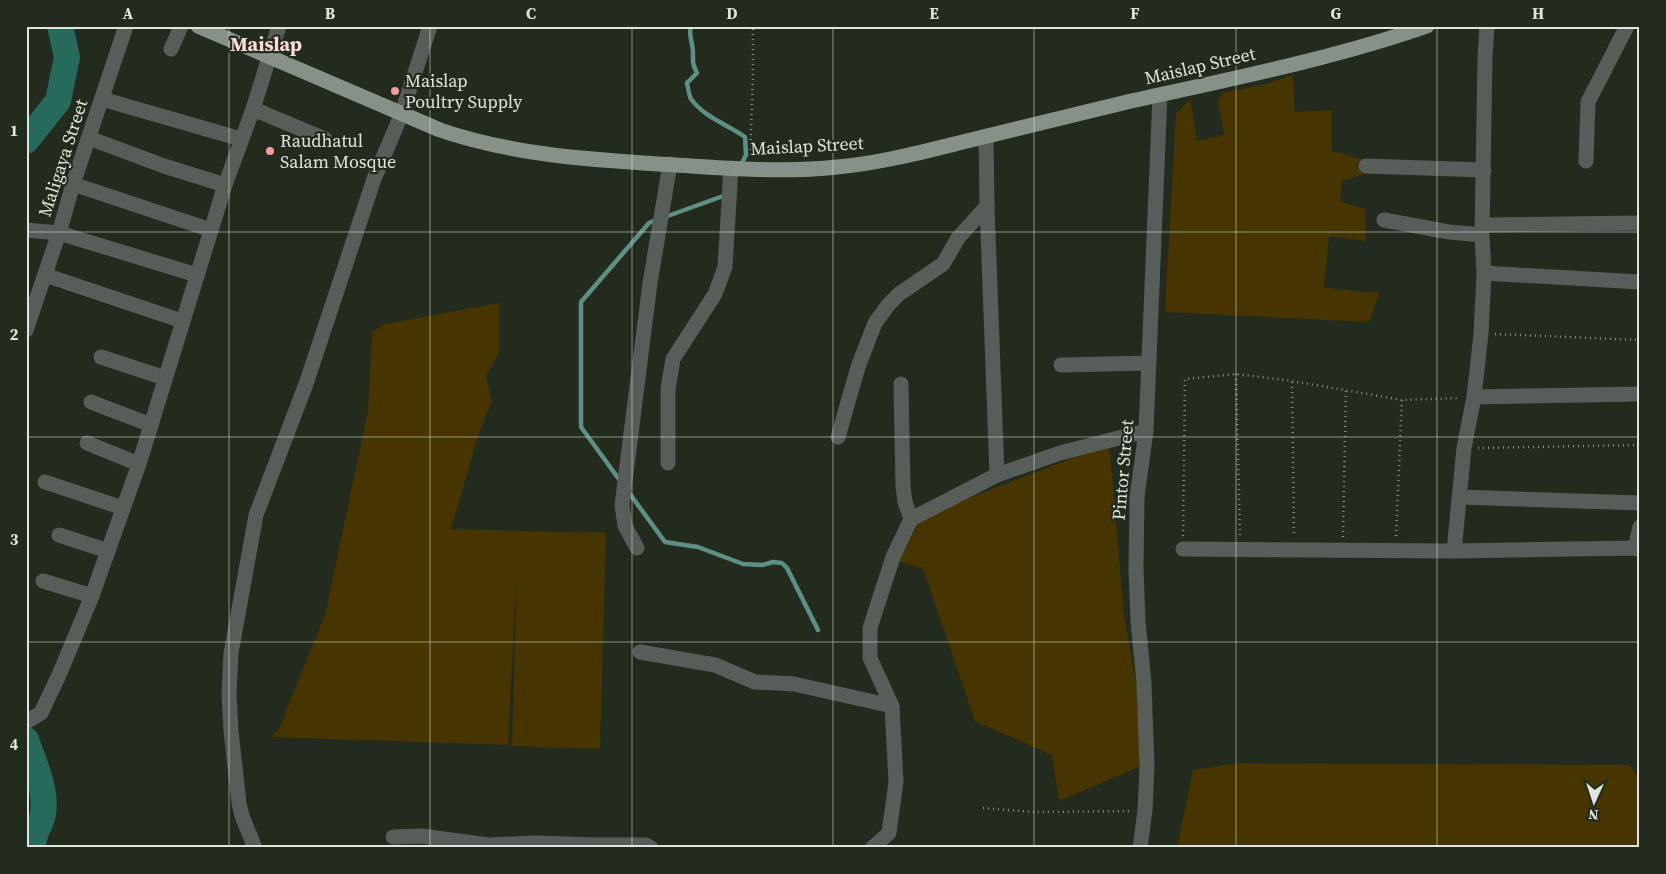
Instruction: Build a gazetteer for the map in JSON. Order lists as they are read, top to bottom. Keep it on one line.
{"streets":{"main road":["Maislap Street"],"street":["Maligaya Street","Pintor Street"]},"crossings":[["Maislap Street","Pintor Street"]],"districts":["Maislap"],"places":["Maislap Poultry Supply","Raudhatul Salam Mosque"],"north":"bottom","grid":{"columns":["A","B","C","D","E","F","G","H"],"rows":["1","2","3","4"]}}
